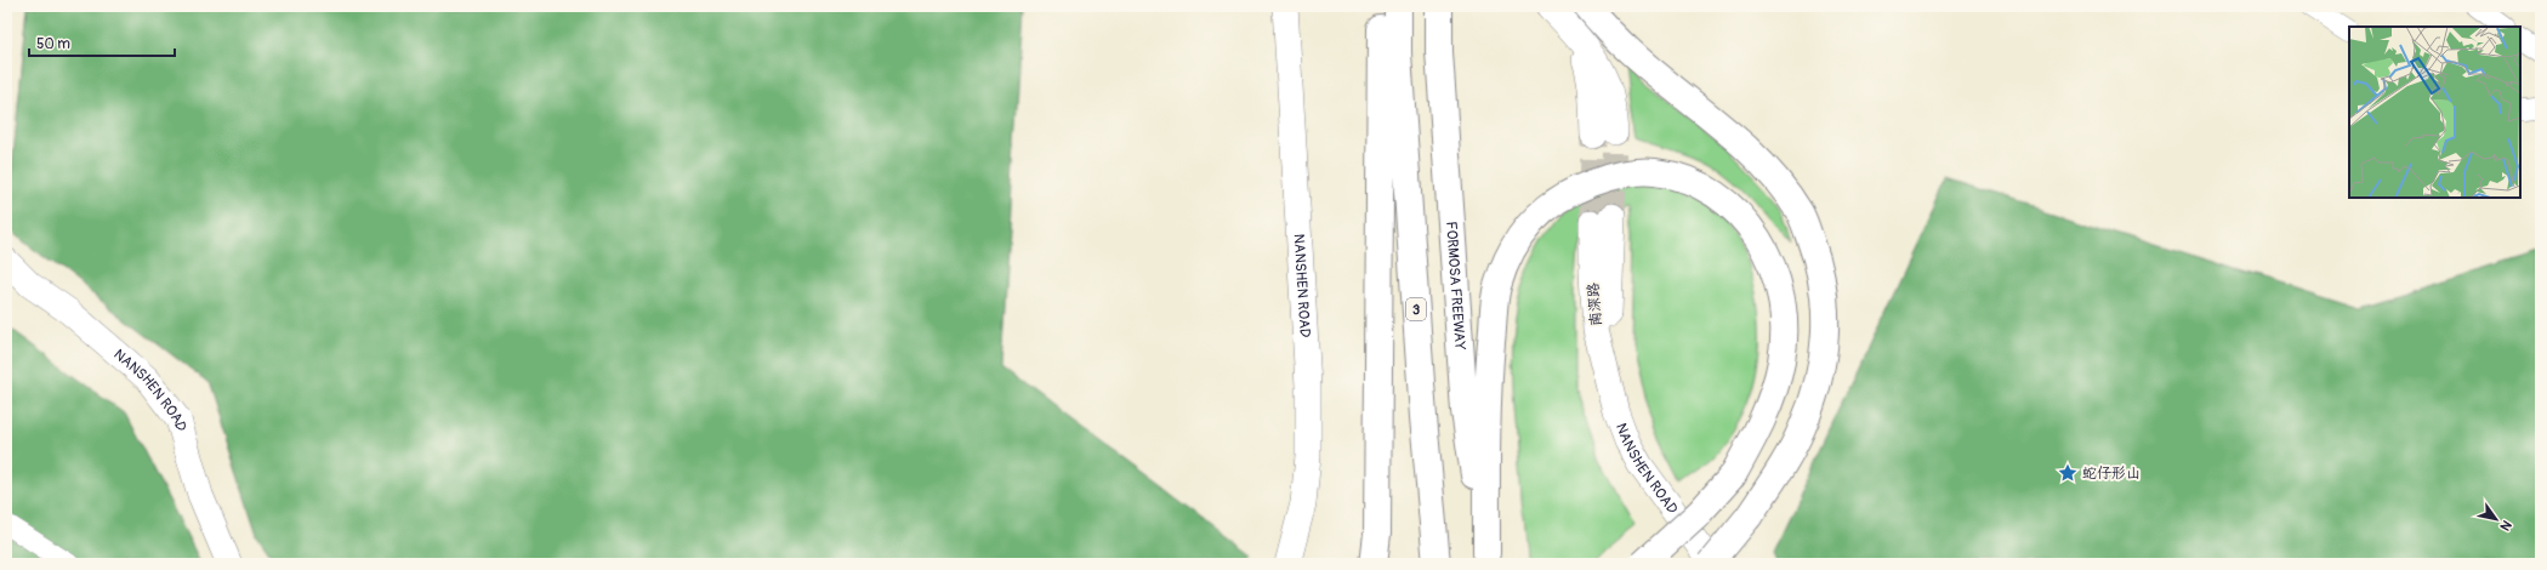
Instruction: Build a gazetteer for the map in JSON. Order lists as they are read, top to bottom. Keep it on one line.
{"streets":{"highway":["FORMOSA FREEWAY","3"],"main road":["NANSHEN ROAD","南深路"]},"crossings":[["NANSHEN ROAD","南深路"]],"places":{"place":["蛇仔形山"]},"scale_bar":"50 m","north":"bottom right"}
